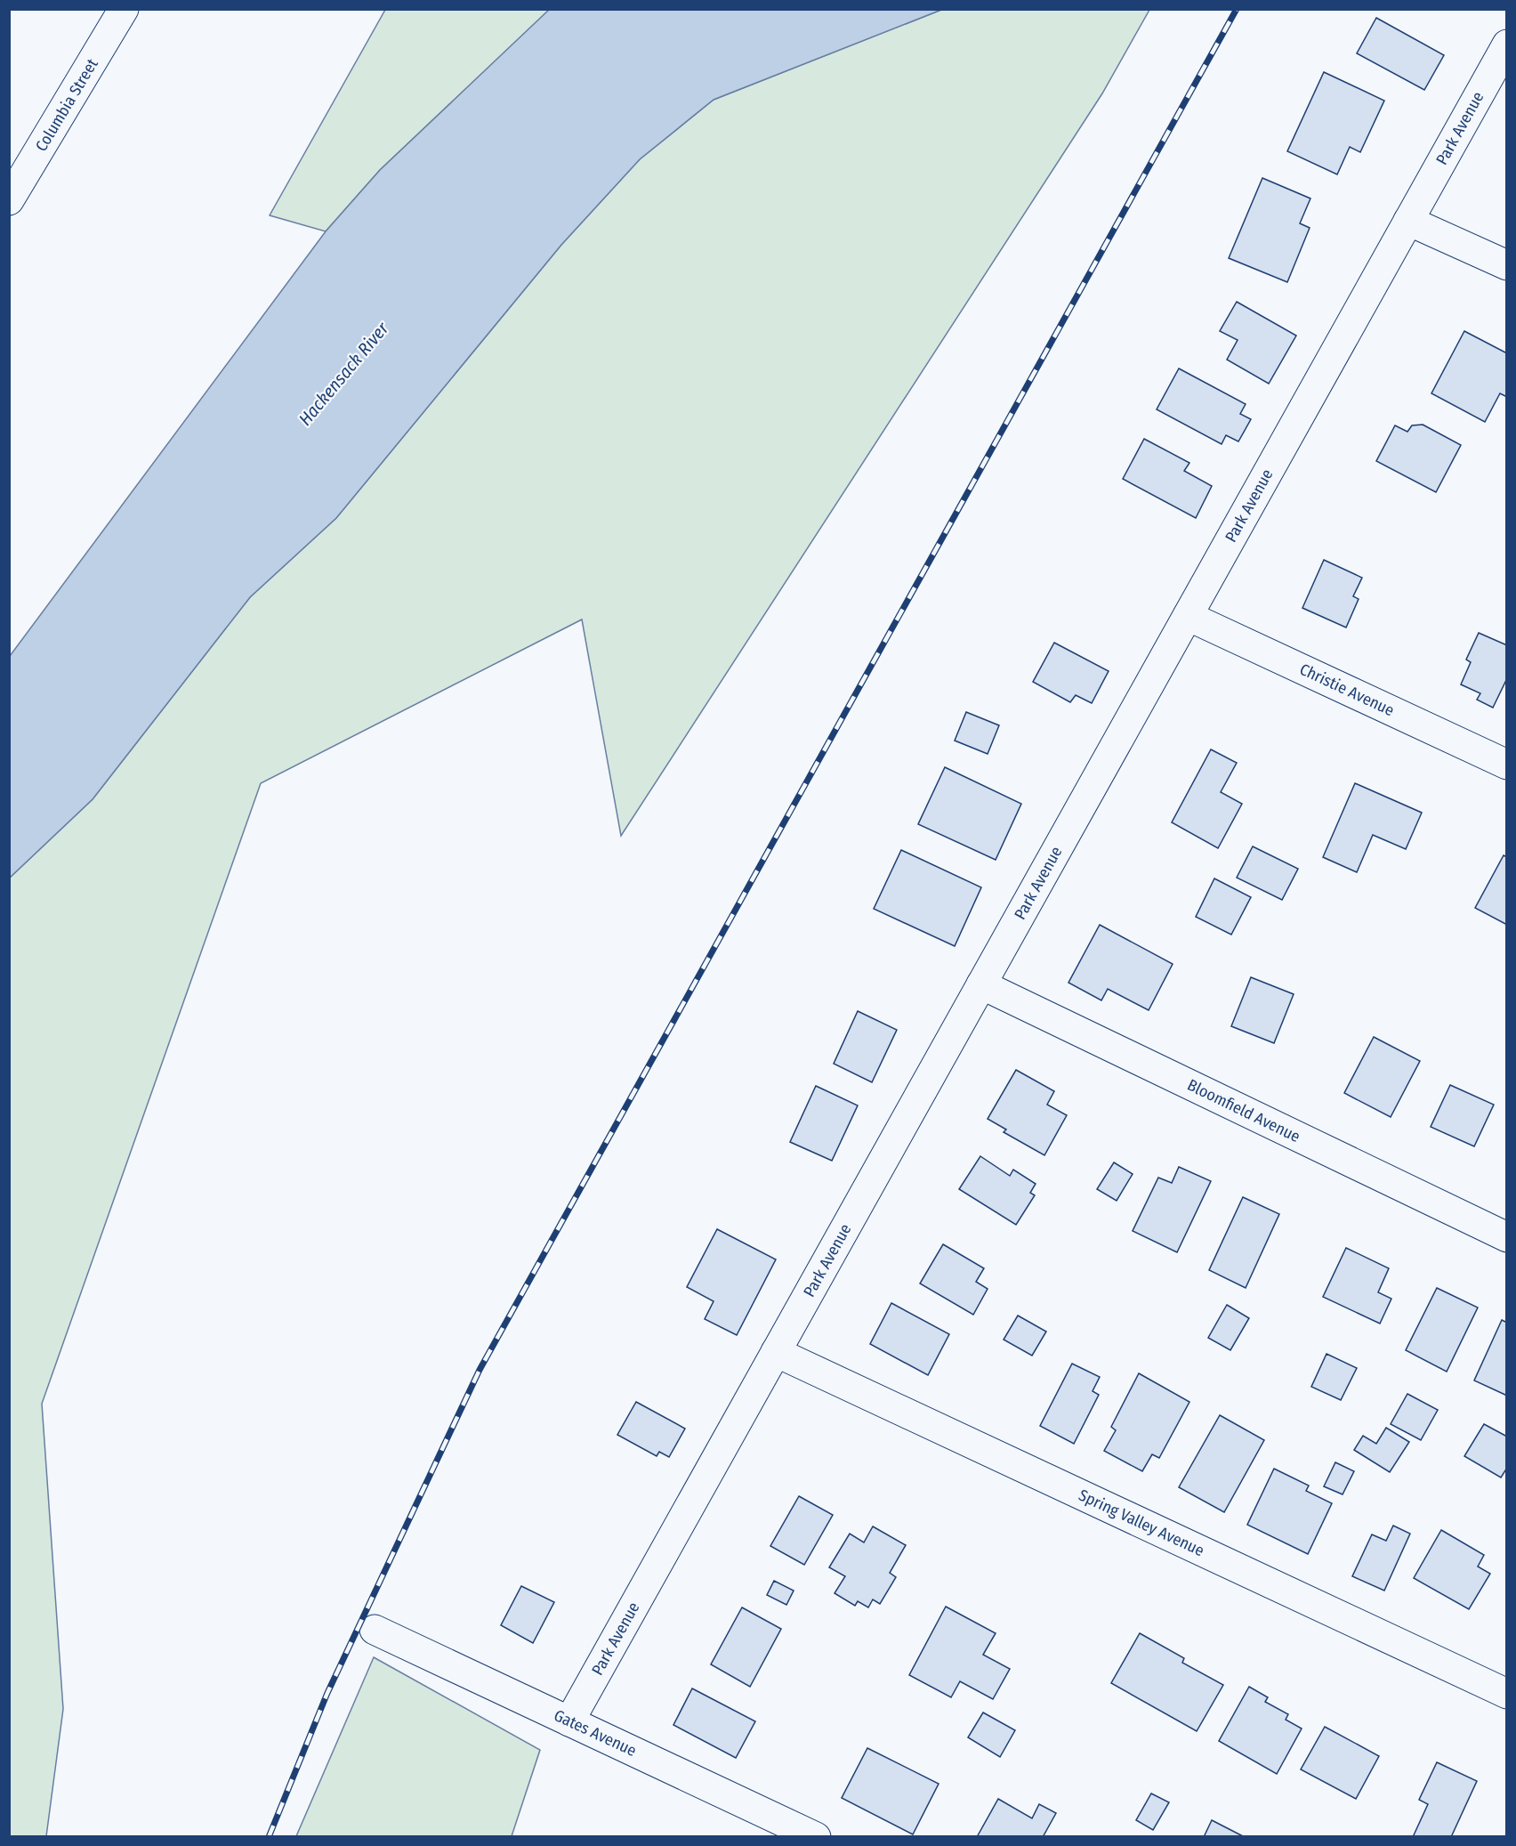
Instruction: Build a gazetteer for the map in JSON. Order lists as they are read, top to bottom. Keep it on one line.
{"streets":{"street":["Columbia Street","Park Avenue","Christie Avenue","Bloomfield Avenue","Spring Valley Avenue","Gates Avenue"]},"crossings":[["Park Avenue","Christie Avenue"],["Park Avenue","Bloomfield Avenue"],["Park Avenue","Spring Valley Avenue"],["Park Avenue","Gates Avenue"]],"water":["Hackensack River"]}
